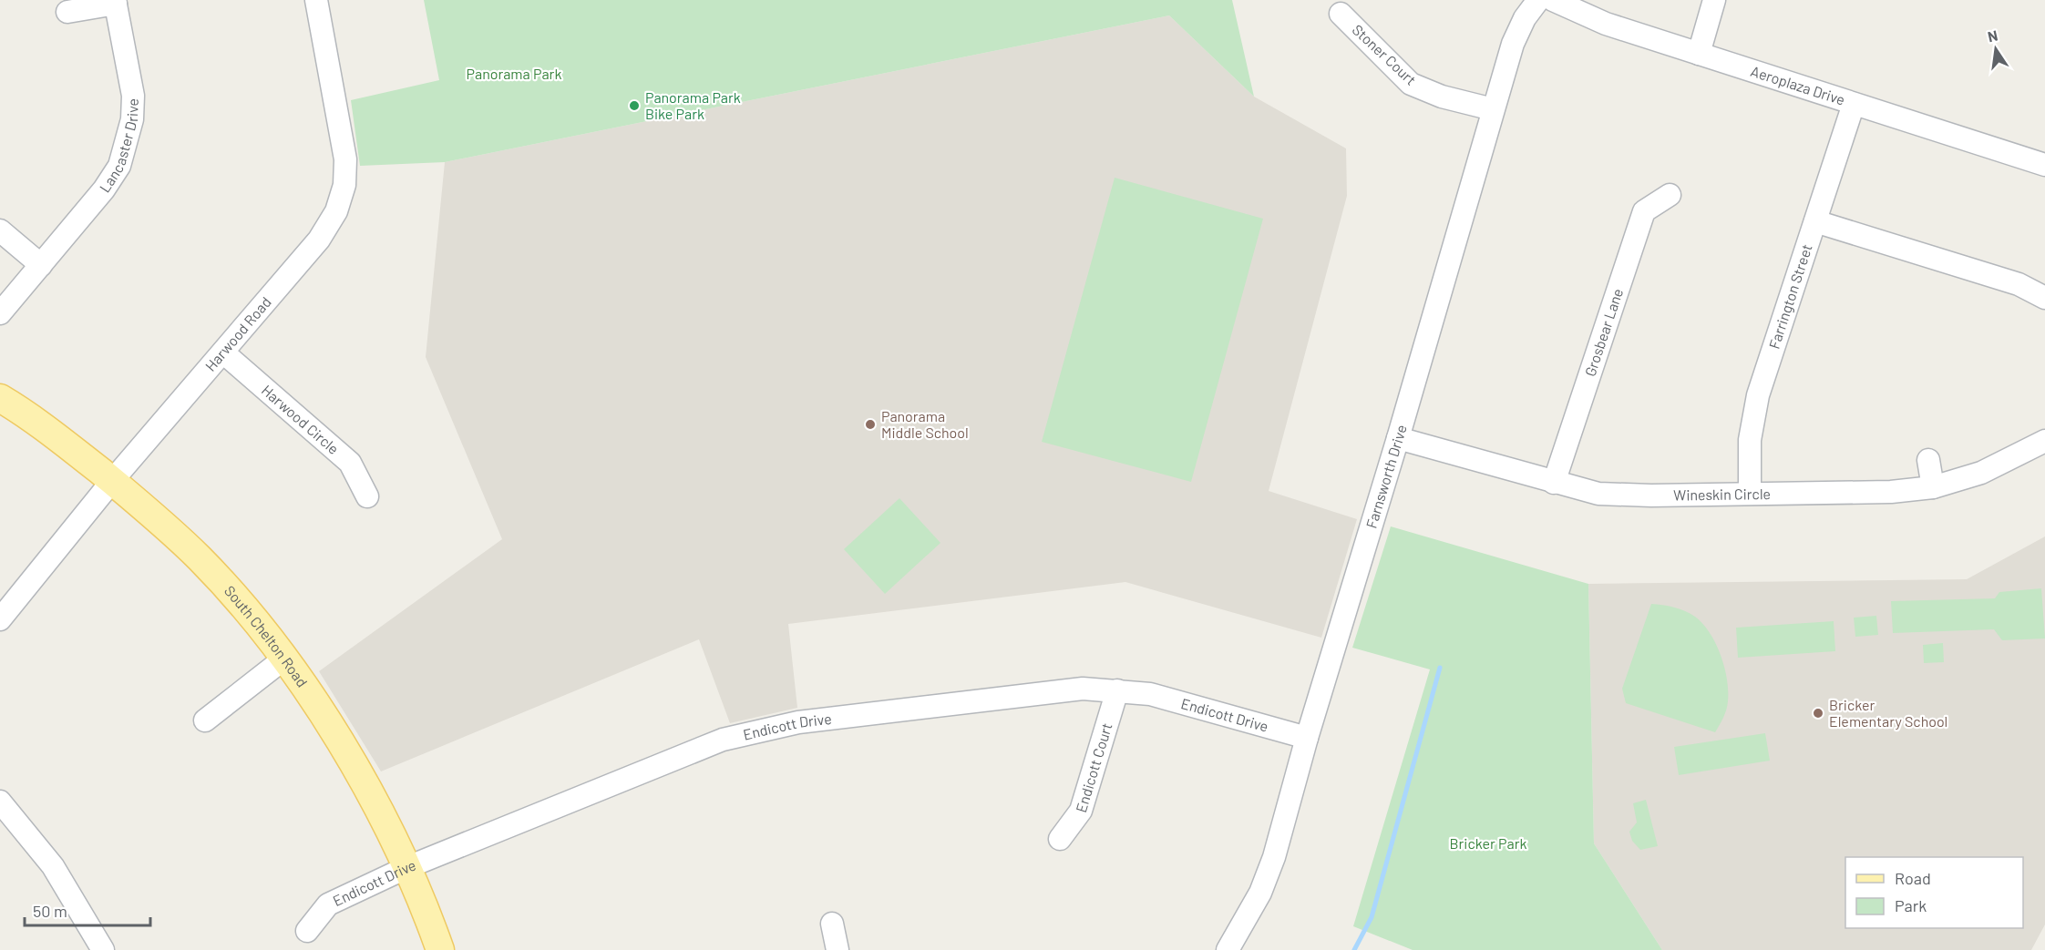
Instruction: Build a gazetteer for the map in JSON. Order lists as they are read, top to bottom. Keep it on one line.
{"streets":{"main road":["South Chelton Road"],"street":["Stoner Court","Aeroplaza Drive","Lancaster Drive","Farrington Street","Grosbear Lane","Harwood Road","Harwood Circle","Farnsworth Drive","Wineskin Circle","Endicott Drive","Endicott Court"]},"crossings":[["Stoner Court","Farnsworth Drive"],["Aeroplaza Drive","Farrington Street"],["Farrington Street","Wineskin Circle"],["Grosbear Lane","Wineskin Circle"],["Harwood Road","Harwood Circle"],["Harwood Road","South Chelton Road"],["Farnsworth Drive","Wineskin Circle"],["Farnsworth Drive","Endicott Drive"],["South Chelton Road","Endicott Drive"],["Endicott Drive","Endicott Court"]],"parks":["Panorama Park","Bricker Park"],"places":["Panorama Park Bike Park","Panorama Middle School","Bricker Elementary School"],"legend":["Road","Park"],"scale_bar":"50 m","north":"top"}
